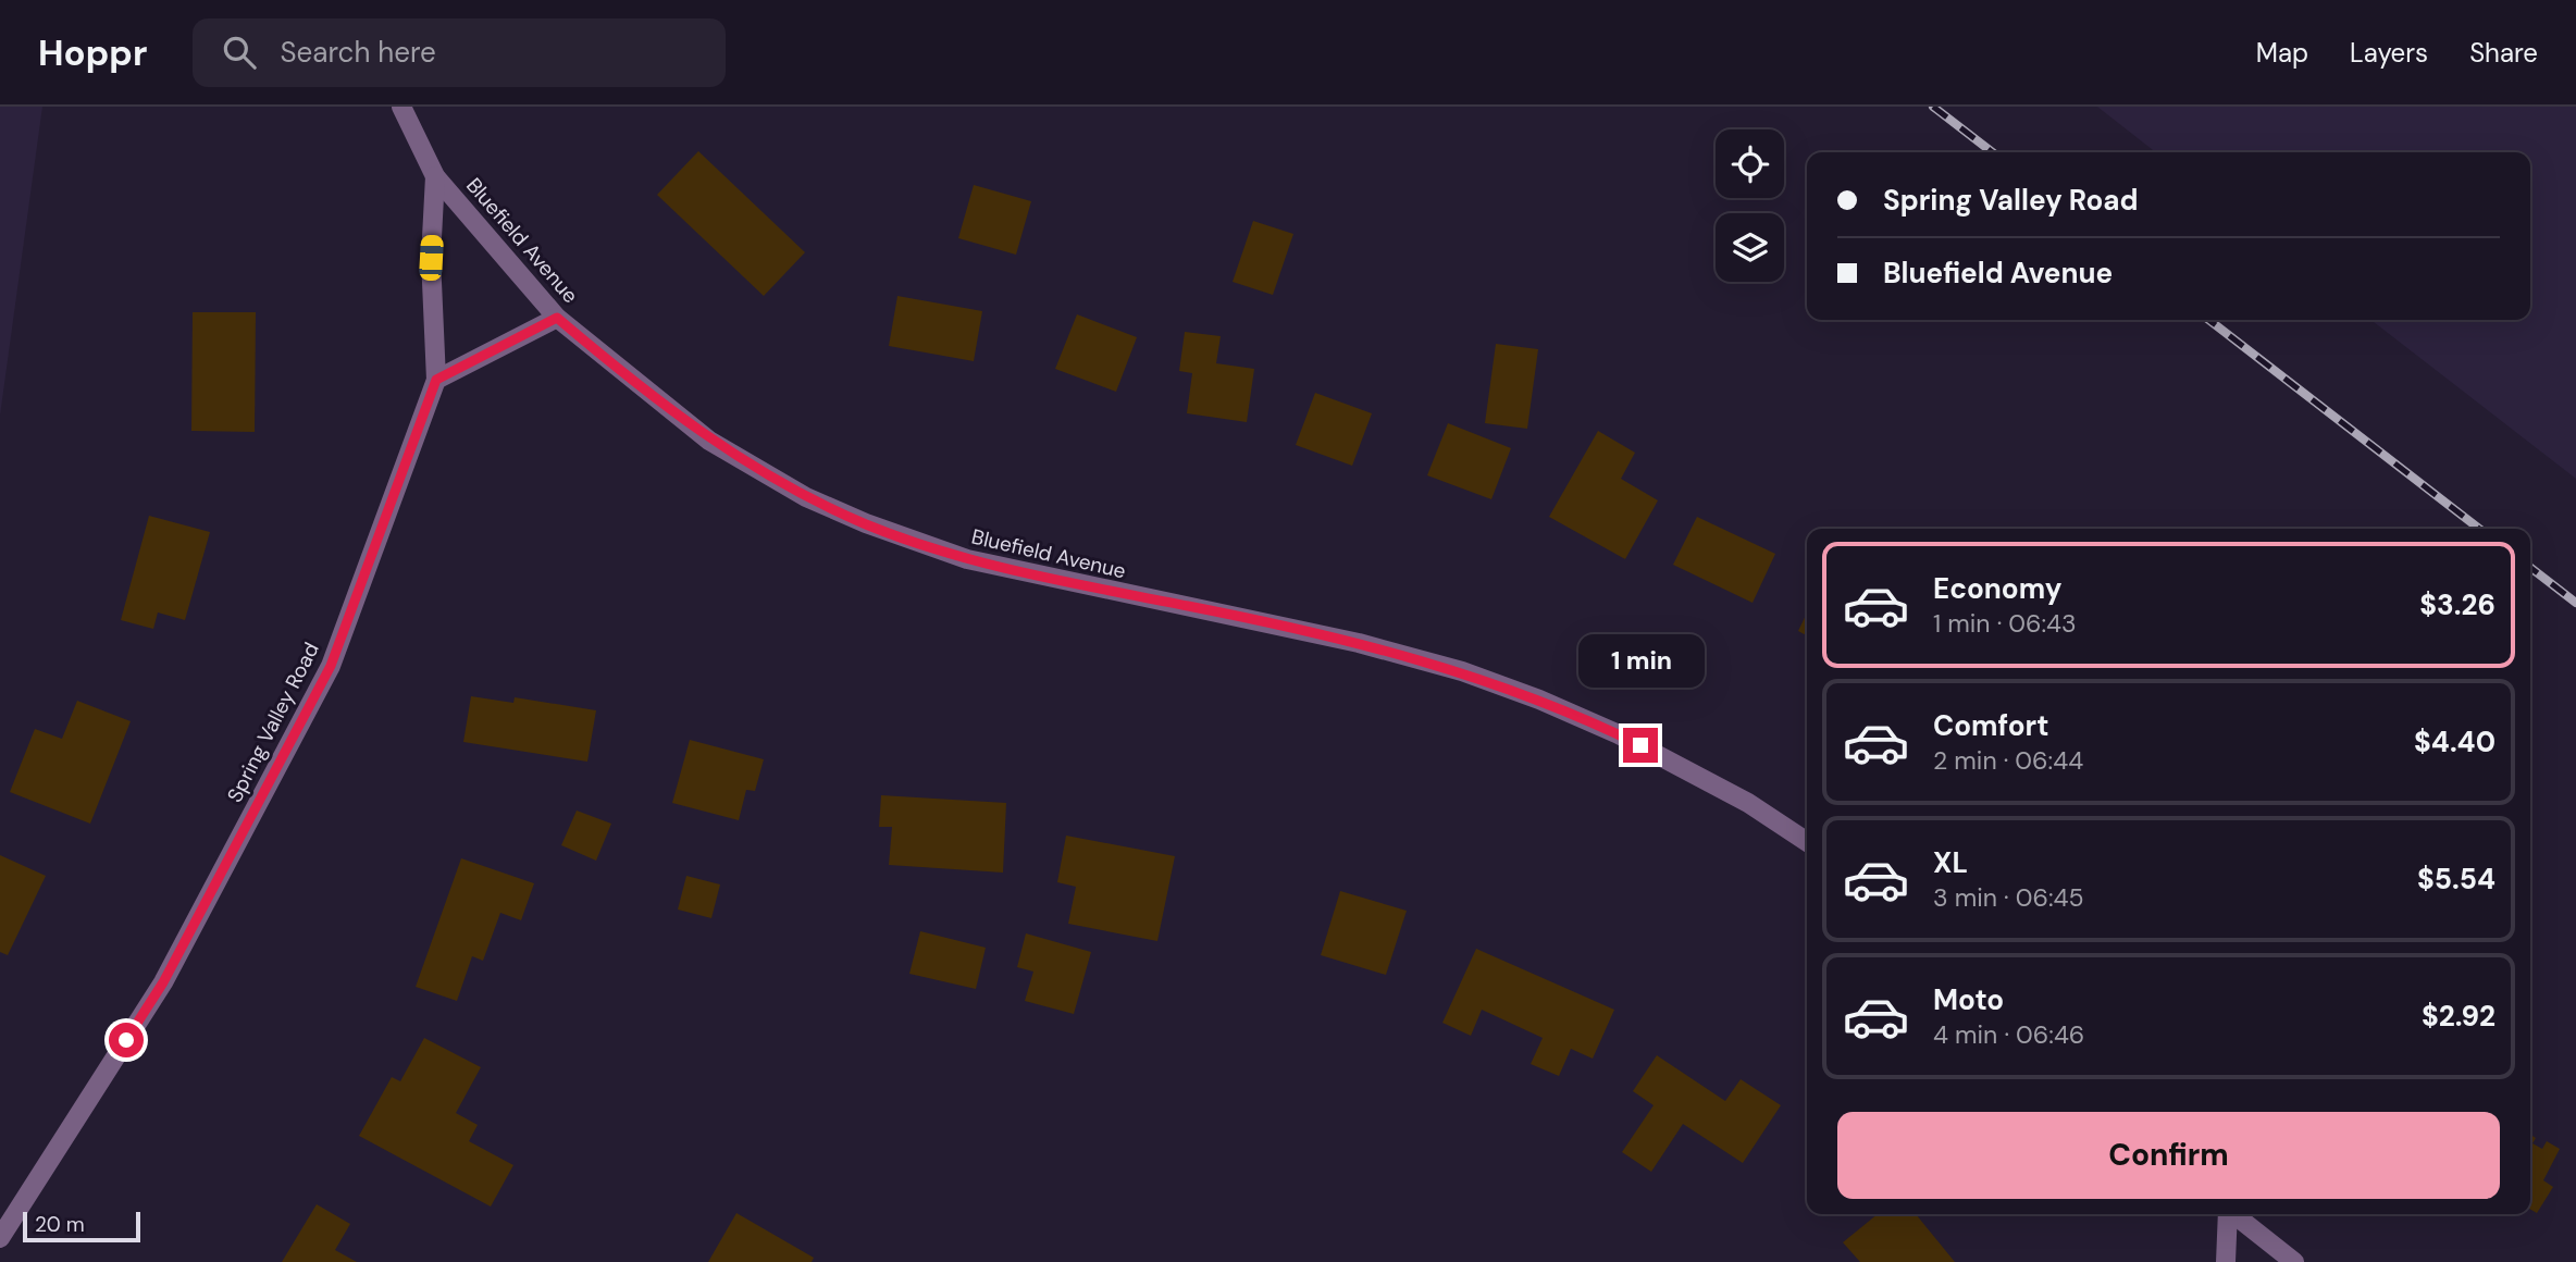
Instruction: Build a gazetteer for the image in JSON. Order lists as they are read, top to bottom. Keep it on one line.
{"streets":{"street":["Bluefield Avenue","Spring Valley Road"]},"crossings":[["Bluefield Avenue","Spring Valley Road"]],"scale_bar":"20 m","page":{"header":"Hoppr","search":"Search here","nav":["Map","Layers","Share"],"banner":["Spring Valley Road","Bluefield Avenue"],"list":[{"name":"Economy","note":"1 min · 06:43","value":"$3.26"},{"name":"Comfort","note":"2 min · 06:44","value":"$4.40"},{"name":"XL","note":"3 min · 06:45","value":"$5.54"},{"name":"Moto","note":"4 min · 06:46","value":"$2.92"}],"bubble":"1 min","buttons":"Confirm","scale":"20 m"}}
